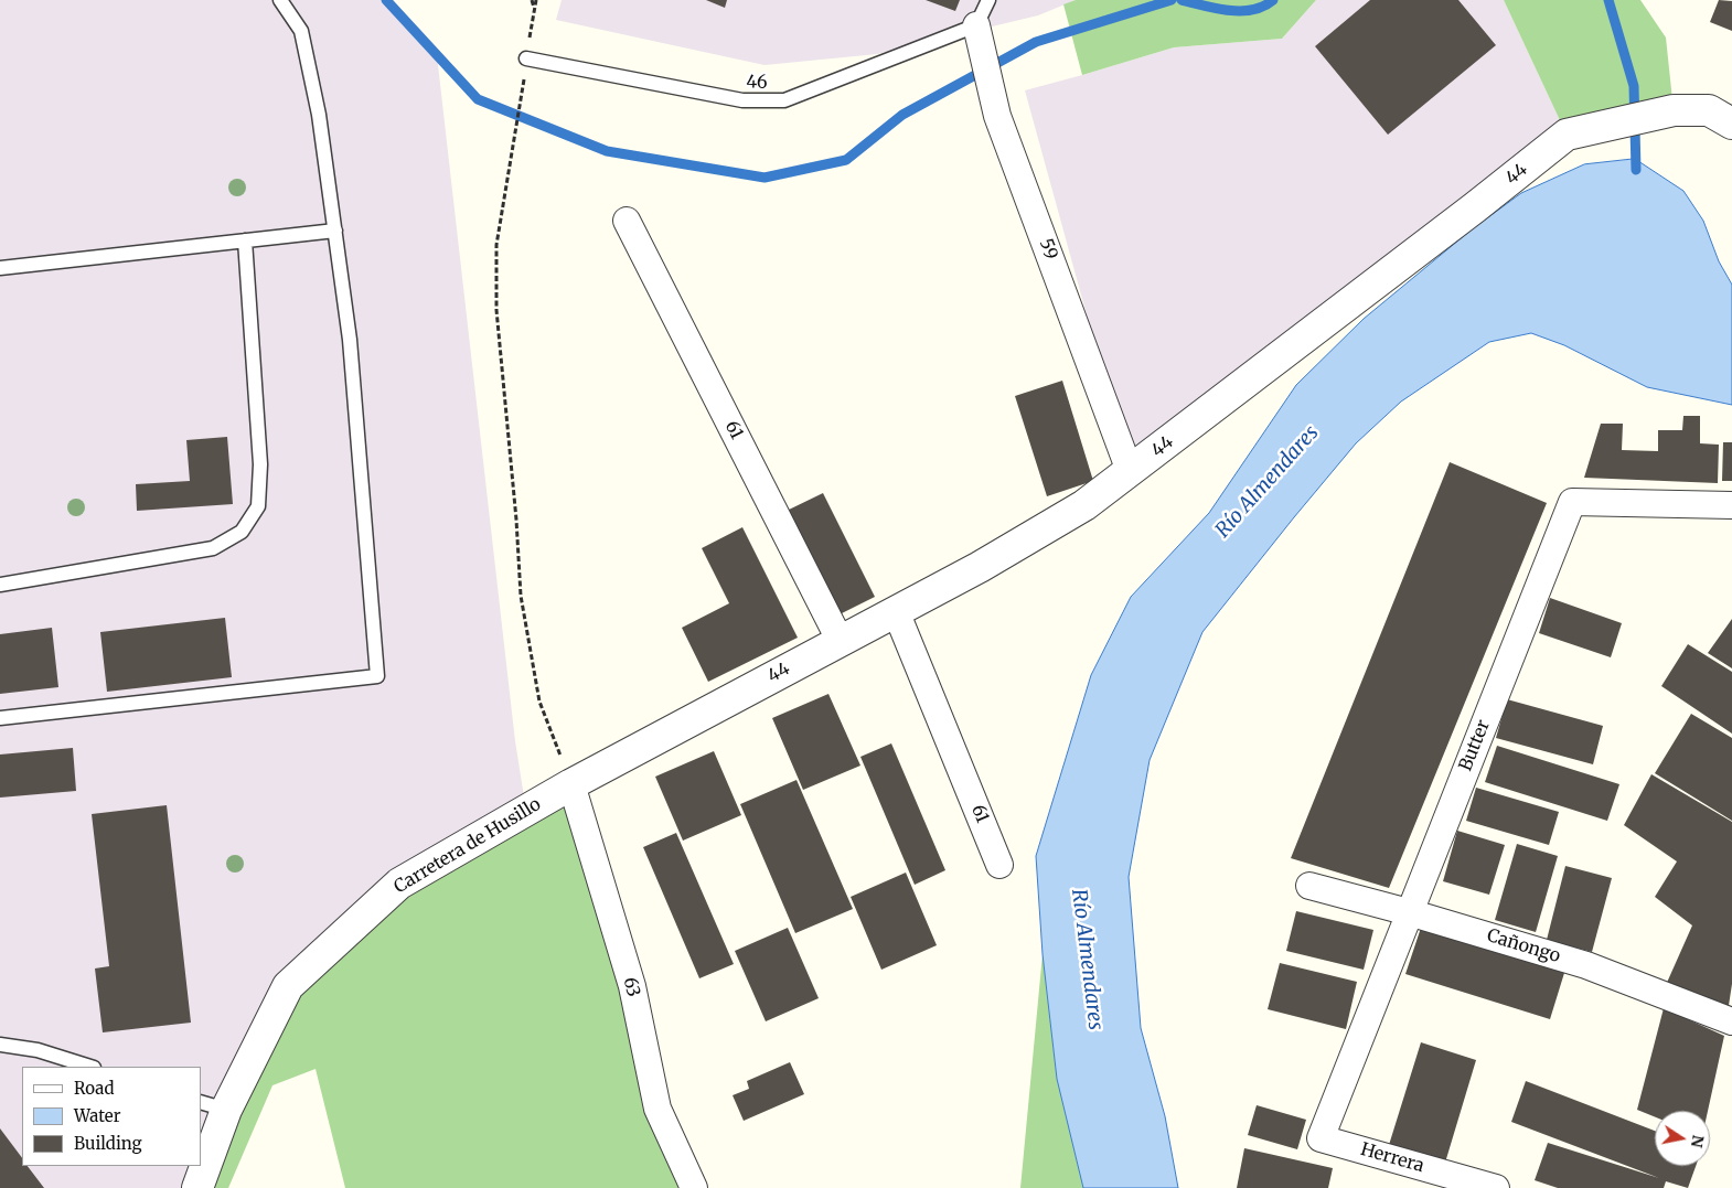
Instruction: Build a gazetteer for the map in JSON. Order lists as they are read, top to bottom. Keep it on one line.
{"streets":{"street":["44","59","61","Butter","Carretera de Husillo","Cañongo","63","Herrera"],"lane":["46"]},"crossings":[["46","59"],["44","59"],["44","61"],["44","Carretera de Husillo"],["44","63"],["Butter","Cañongo"],["Butter","Herrera"],["Carretera de Husillo","63"]],"water":["Río Almendares"],"legend":["Road","Water","Building"],"north":"right"}
